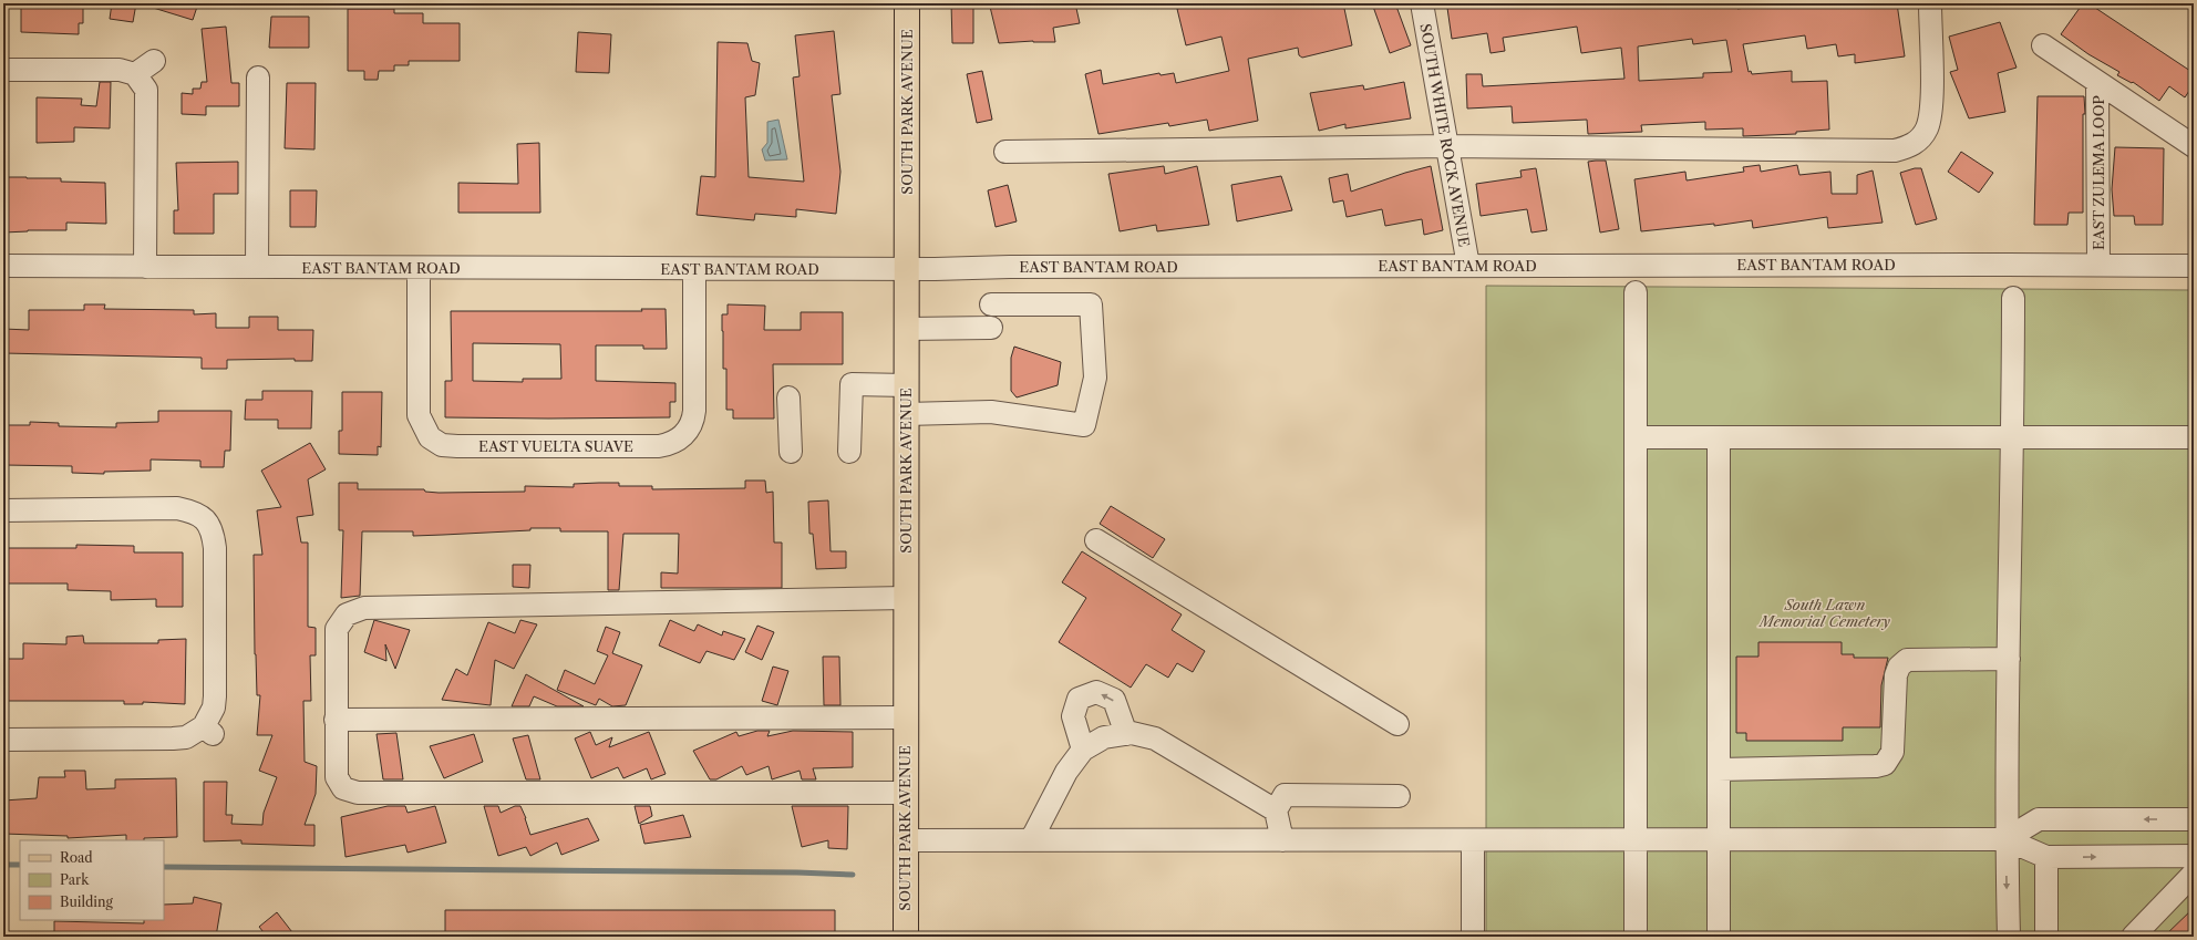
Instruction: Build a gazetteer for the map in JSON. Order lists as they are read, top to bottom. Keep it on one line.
{"streets":{"main road":["SOUTH PARK AVENUE"],"street":["SOUTH WHITE ROCK AVENUE","EAST ZULEMA LOOP","EAST BANTAM ROAD","EAST VUELTA SUAVE"]},"crossings":[["SOUTH PARK AVENUE","EAST BANTAM ROAD"],["SOUTH WHITE ROCK AVENUE","EAST BANTAM ROAD"],["EAST ZULEMA LOOP","EAST BANTAM ROAD"],["EAST BANTAM ROAD","EAST VUELTA SUAVE"]],"parks":["South Lawn Memorial Cemetery"],"legend":["Road","Park","Building"]}
